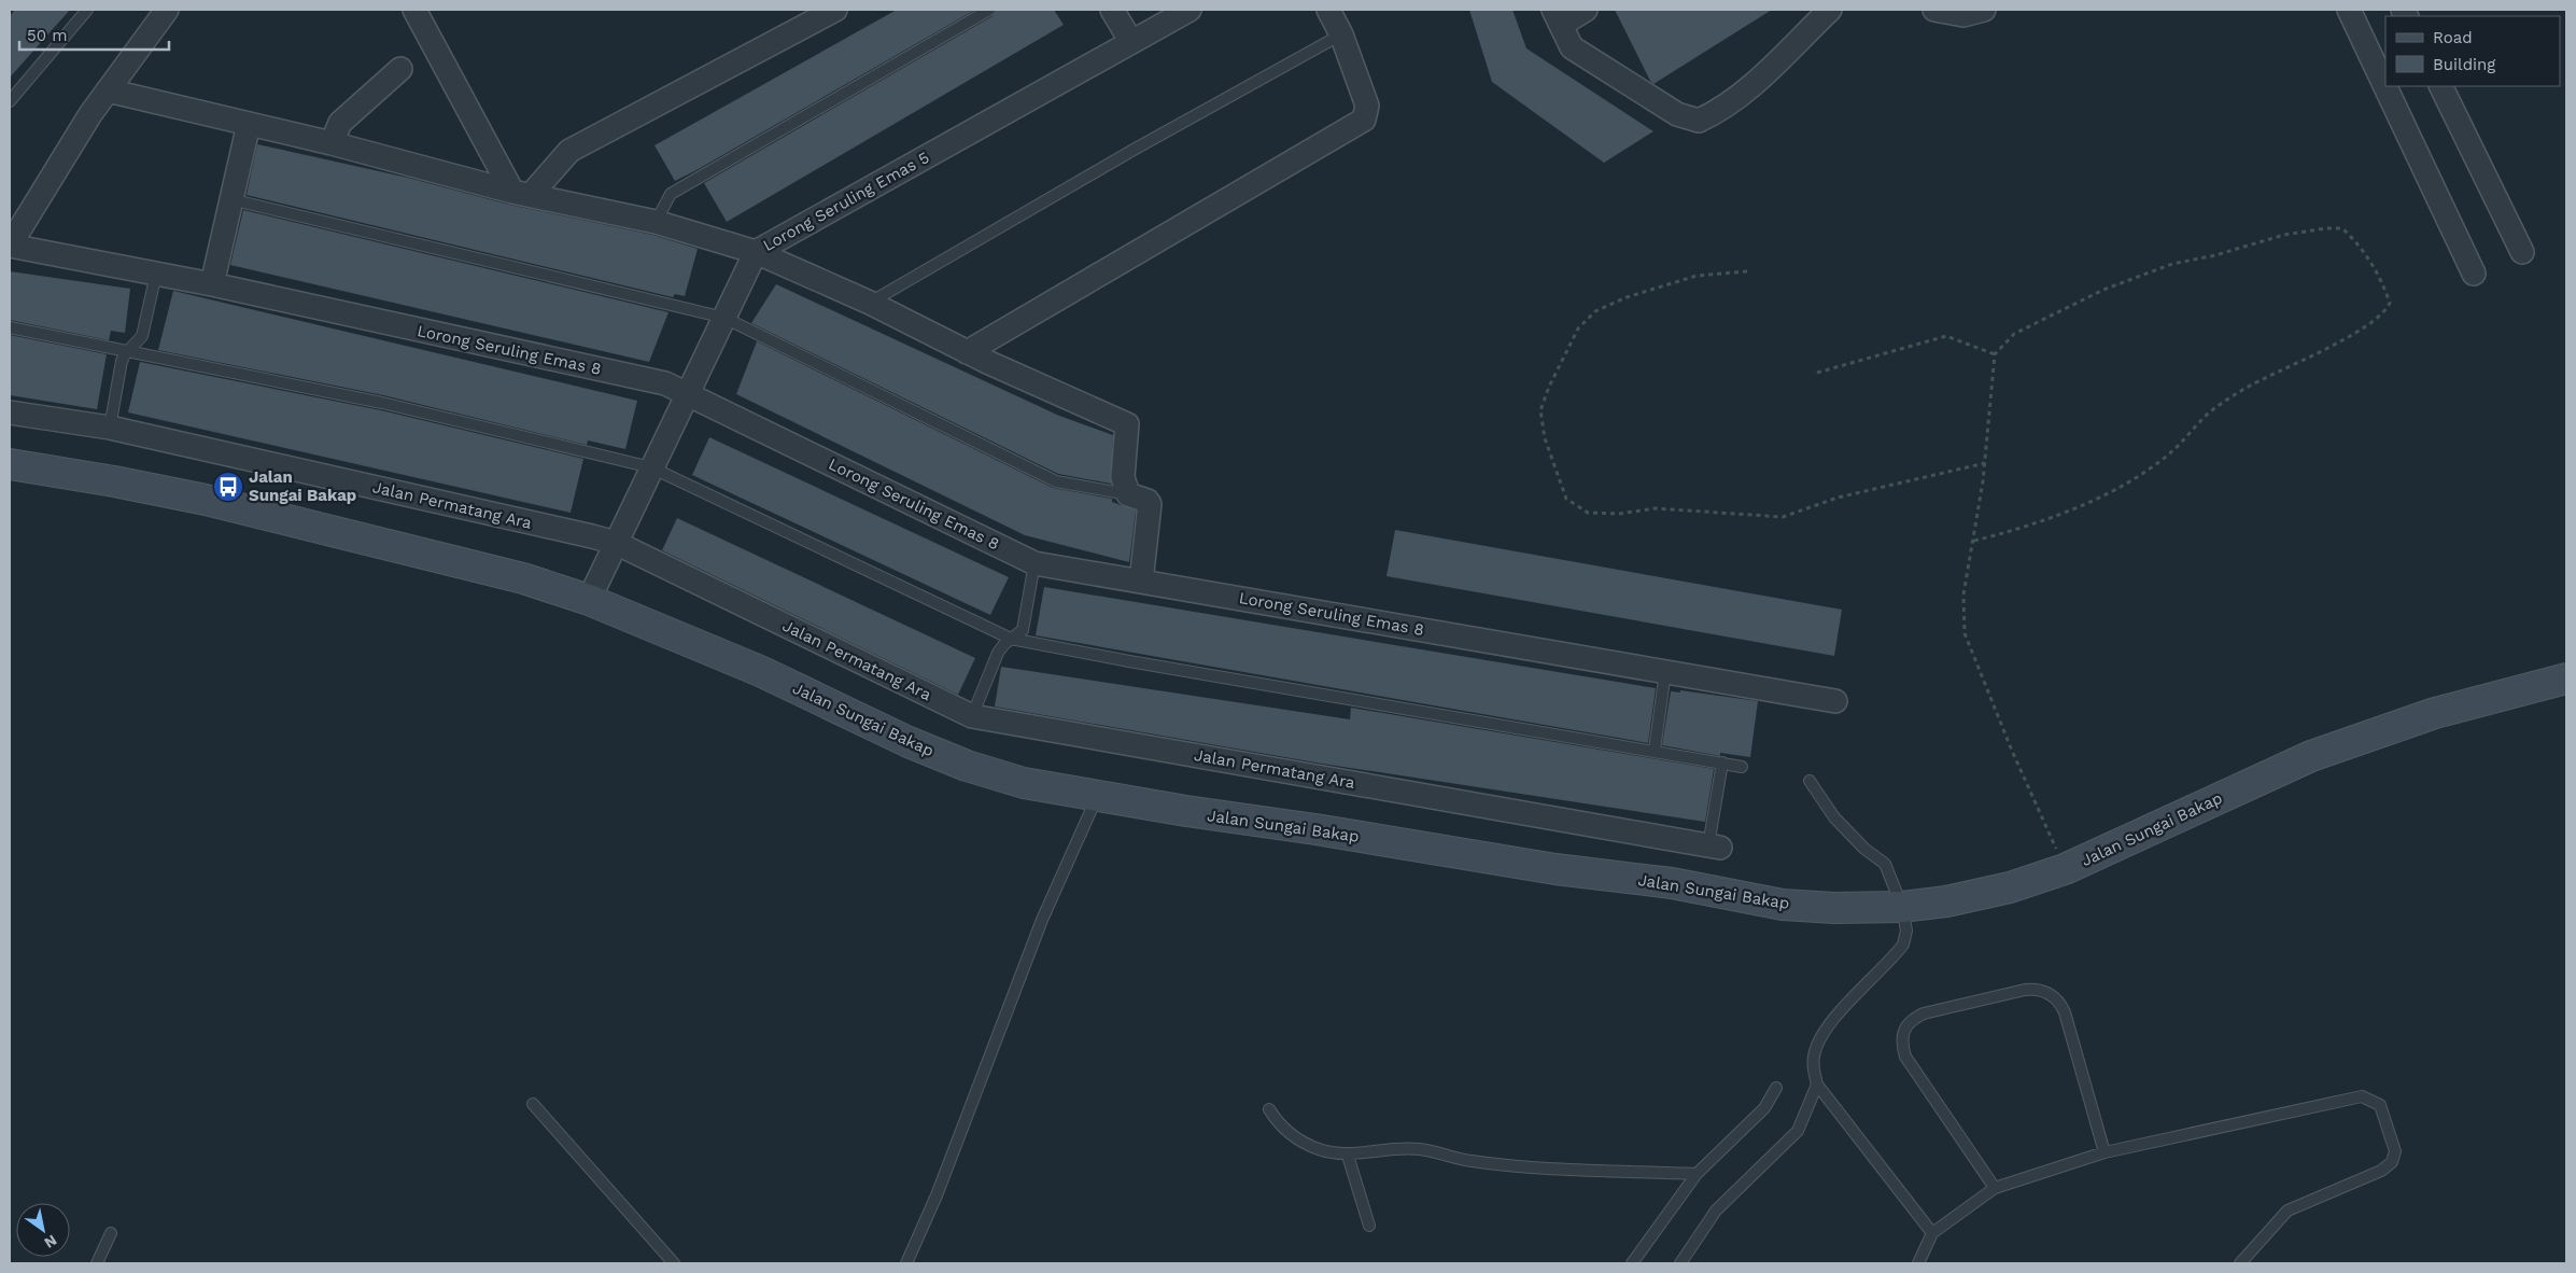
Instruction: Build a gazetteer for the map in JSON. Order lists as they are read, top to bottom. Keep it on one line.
{"streets":{"main road":["Jalan Sungai Bakap"],"street":["Lorong Seruling Emas 5","Lorong Seruling Emas 8","Jalan Permatang Ara"]},"crossings":[["Lorong Seruling Emas 5","Lorong Seruling Emas 8"],["Lorong Seruling Emas 5","Jalan Permatang Ara"],["Lorong Seruling Emas 5","Jalan Sungai Bakap"]],"places":{"bus stop":["Jalan Sungai Bakap"]},"legend":["Road","Building"],"scale_bar":"50 m","north":"bottom right"}
